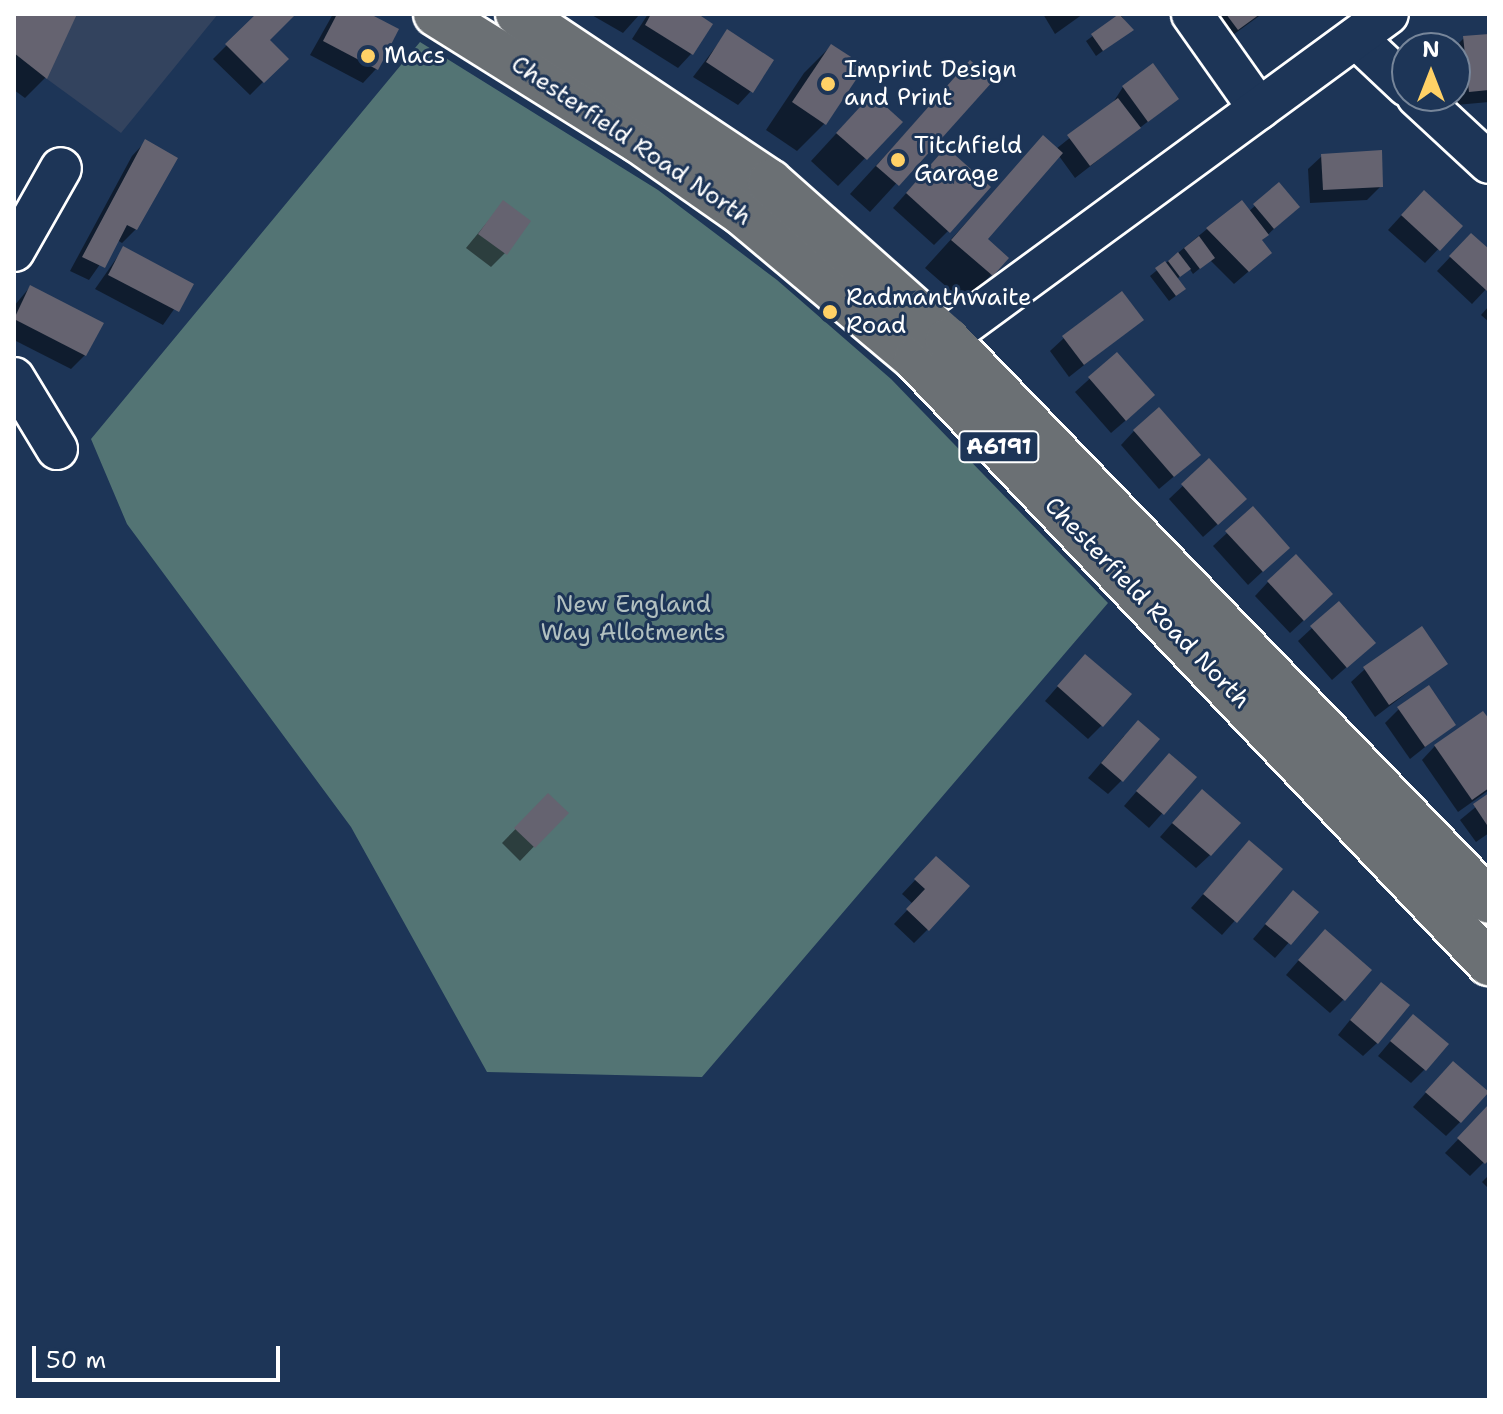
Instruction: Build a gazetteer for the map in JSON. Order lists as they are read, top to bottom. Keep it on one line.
{"streets":{"main road":["Chesterfield Road North","A6191"]},"parks":["New England Way Allotments"],"places":["Macs","Imprint Design and Print","Titchfield Garage","Radmanthwaite Road"],"scale_bar":"50 m","north":"top"}
